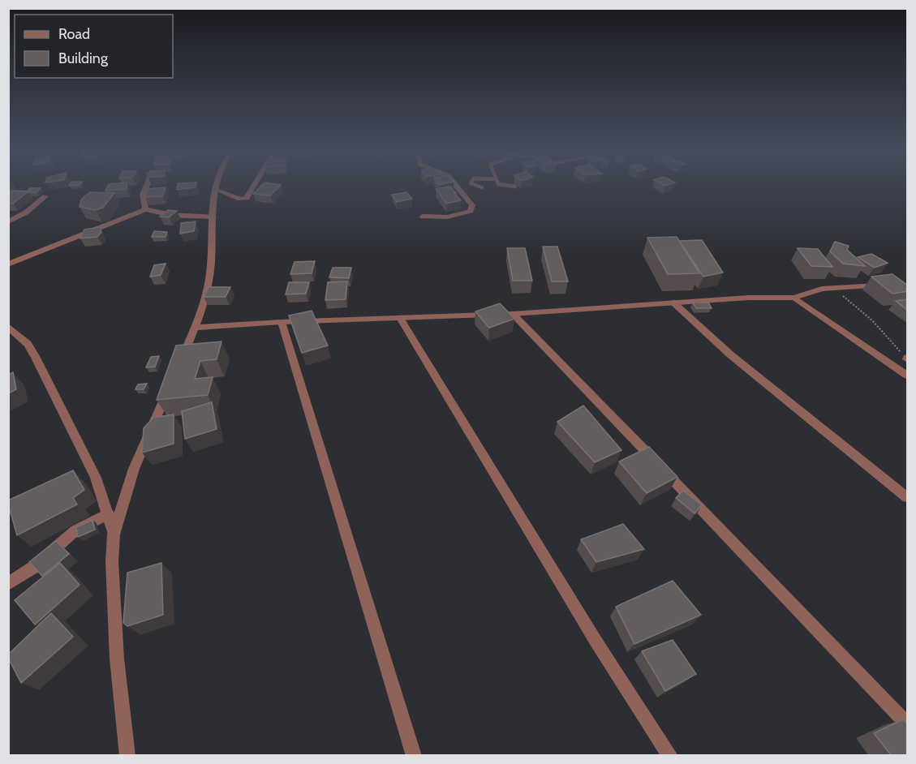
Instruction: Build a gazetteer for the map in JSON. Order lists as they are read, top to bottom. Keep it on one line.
{"legend":["Road","Building"]}
